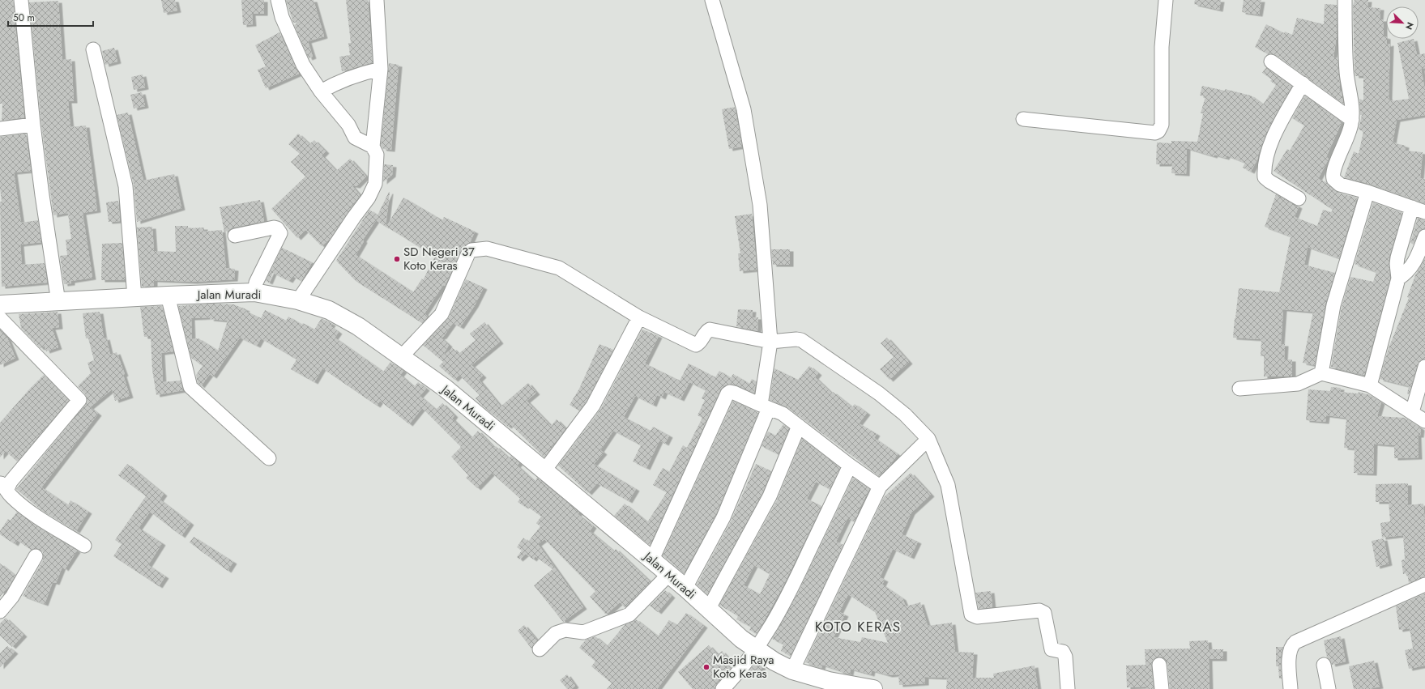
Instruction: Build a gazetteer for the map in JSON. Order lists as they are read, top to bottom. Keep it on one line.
{"streets":{"highway":["Jalan Muradi"]},"districts":["KOTO KERAS"],"places":["SD Negeri 37 Koto Keras","Masjid Raya Koto Keras"],"scale_bar":"50 m","north":"bottom right"}
